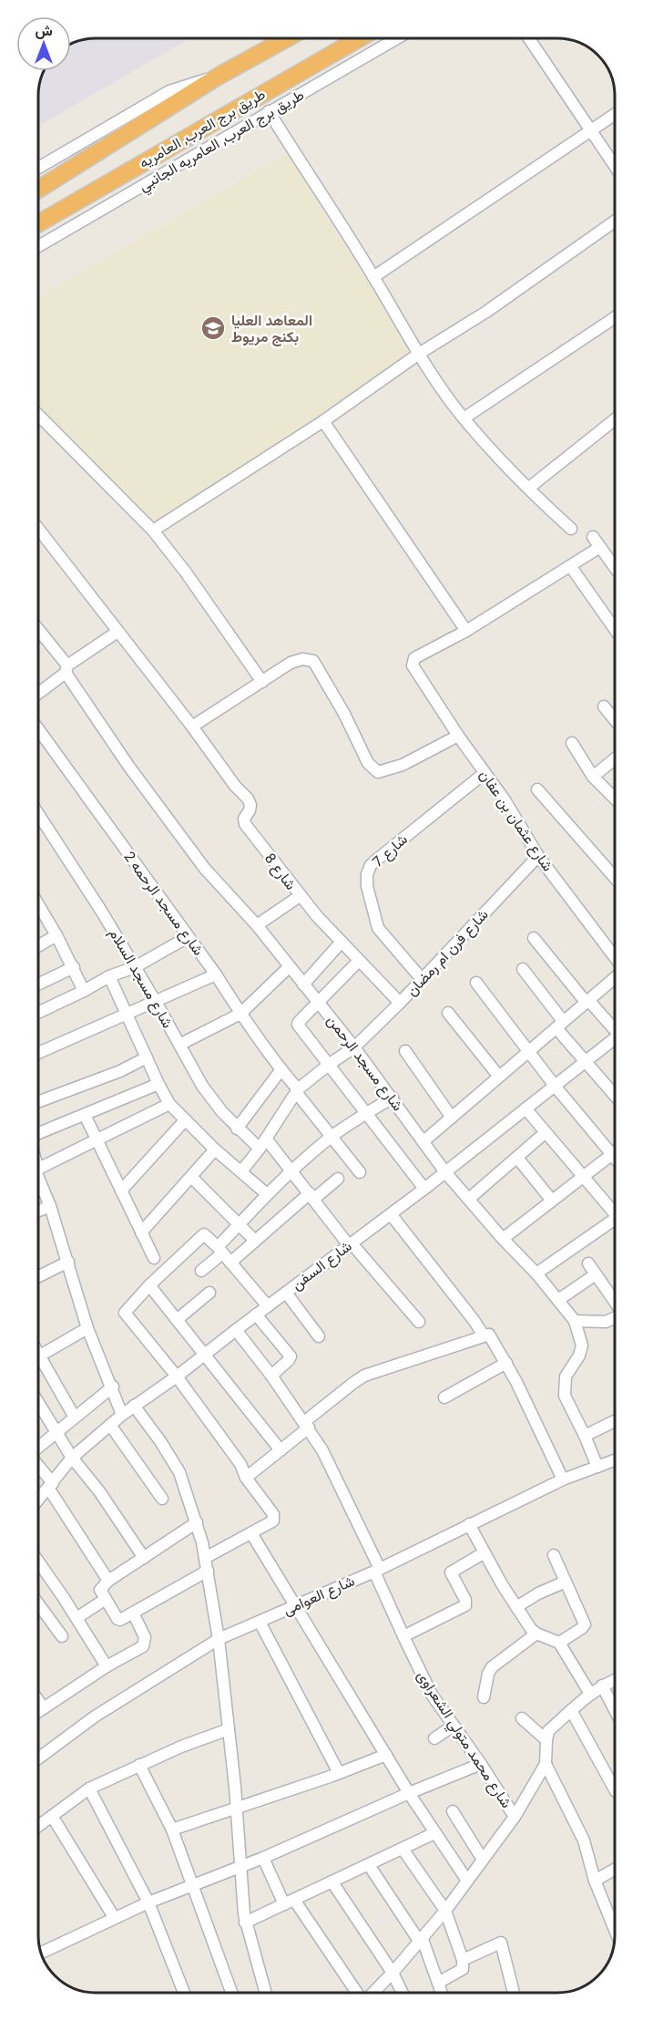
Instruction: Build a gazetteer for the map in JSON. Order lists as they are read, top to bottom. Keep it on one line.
{"streets":{"highway":["طريق برج العرب, العامريه"],"street":["طريق برج العرب, العامريه الجانبي","شارع عثمان بن عفان","شارع 7","شارع 8","شارع مسجد الرحمه 2","شارع فرن ام رمضان","شارع مسجد السلام","شارع مسجد الرحمن","شارع السفن","شارع العوامى","شارع محمد متولي الشعراوى"]},"crossings":[["شارع عثمان بن عفان","شارع 7"],["شارع عثمان بن عفان","شارع فرن ام رمضان"],["شارع 7","شارع فرن ام رمضان"],["شارع 8","شارع فرن ام رمضان"],["شارع مسجد الرحمه 2","شارع فرن ام رمضان"],["شارع فرن ام رمضان","شارع مسجد السلام"],["شارع فرن ام رمضان","شارع مسجد الرحمن"],["شارع مسجد السلام","شارع السفن"],["شارع مسجد الرحمن","شارع السفن"],["شارع مسجد الرحمن","شارع العوامى"],["شارع السفن","شارع محمد متولي الشعراوى"],["شارع العوامى","شارع محمد متولي الشعراوى"]],"places":{"school or university":["المعاهد العليا بكنج مريوط"]},"north":"top"}
